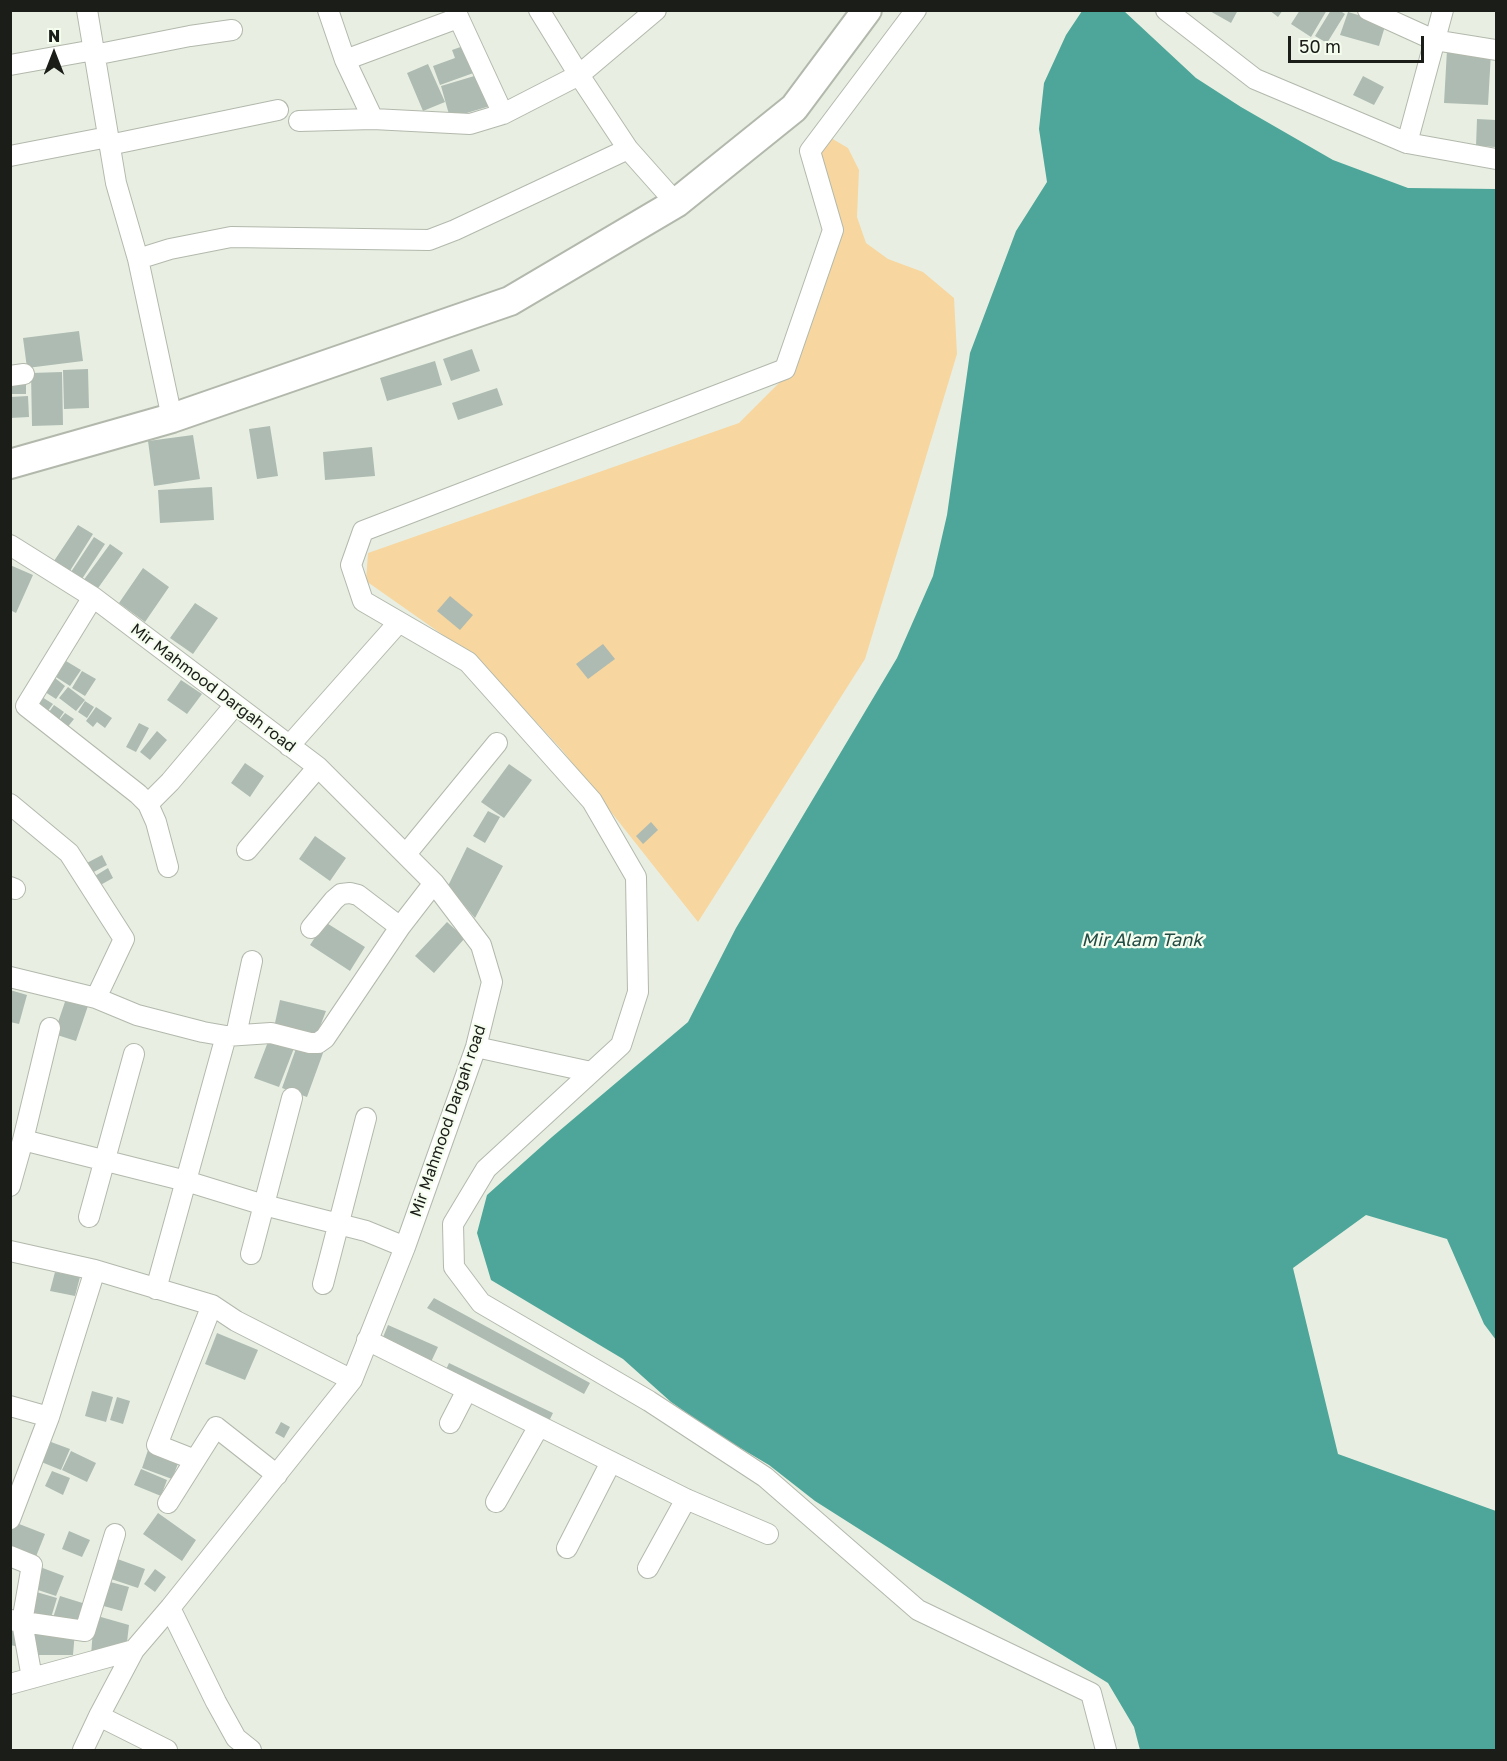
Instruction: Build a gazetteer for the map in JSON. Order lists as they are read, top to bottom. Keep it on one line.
{"streets":{"street":["Mir Mahmood Dargah road"]},"water":["Mir Alam Tank"],"scale_bar":"50 m","north":"top"}
